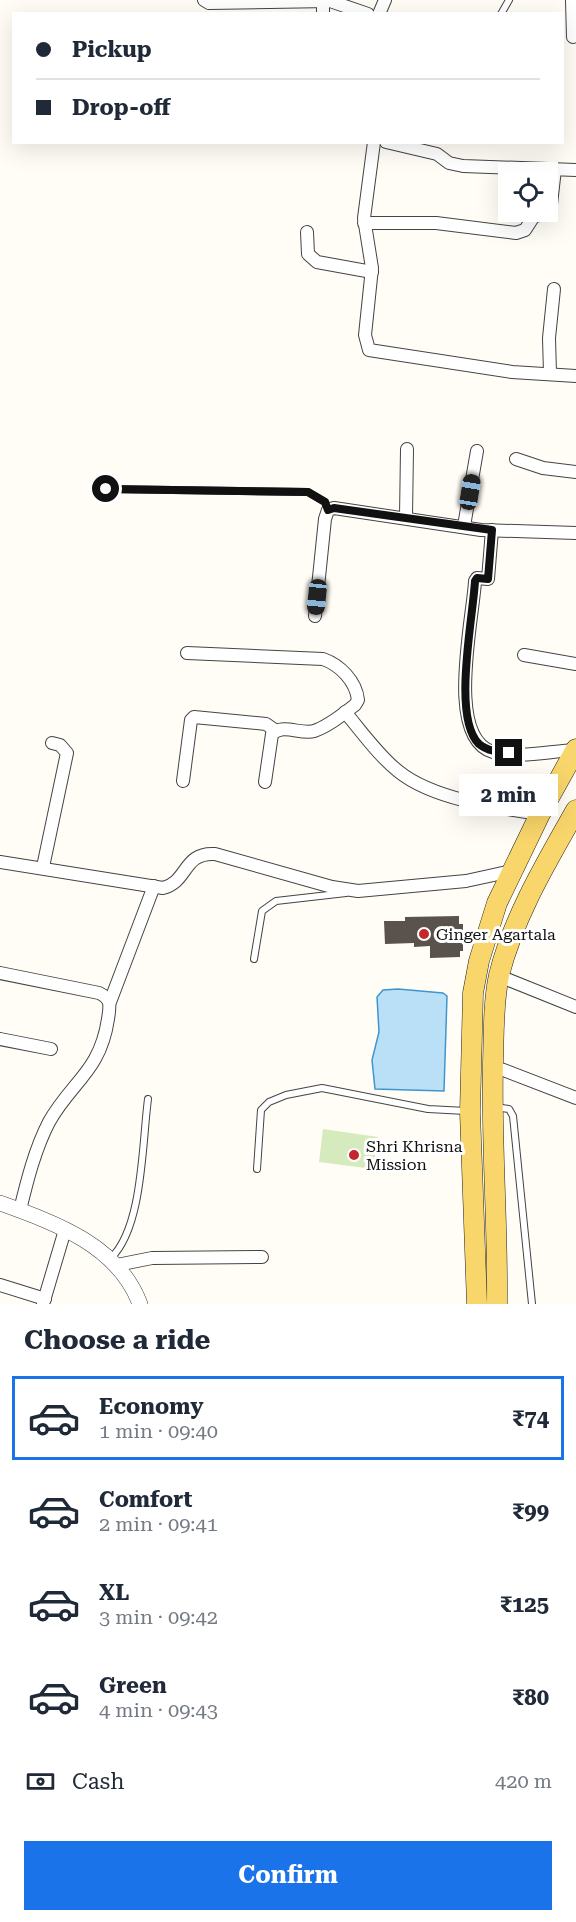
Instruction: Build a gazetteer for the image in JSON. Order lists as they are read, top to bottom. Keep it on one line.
{"places":["Ginger Agartala","Shri Khrisna Mission"],"page":{"banner":["Pickup","Drop-off"],"bubble":"2 min","heading":"Choose a ride","list":[{"name":"Economy","note":"1 min · 09:40","value":"₹74"},{"name":"Comfort","note":"2 min · 09:41","value":"₹99"},{"name":"XL","note":"3 min · 09:42","value":"₹125"},{"name":"Green","note":"4 min · 09:43","value":"₹80"}],"pay":["Cash","420 m"],"buttons":"Confirm"}}
